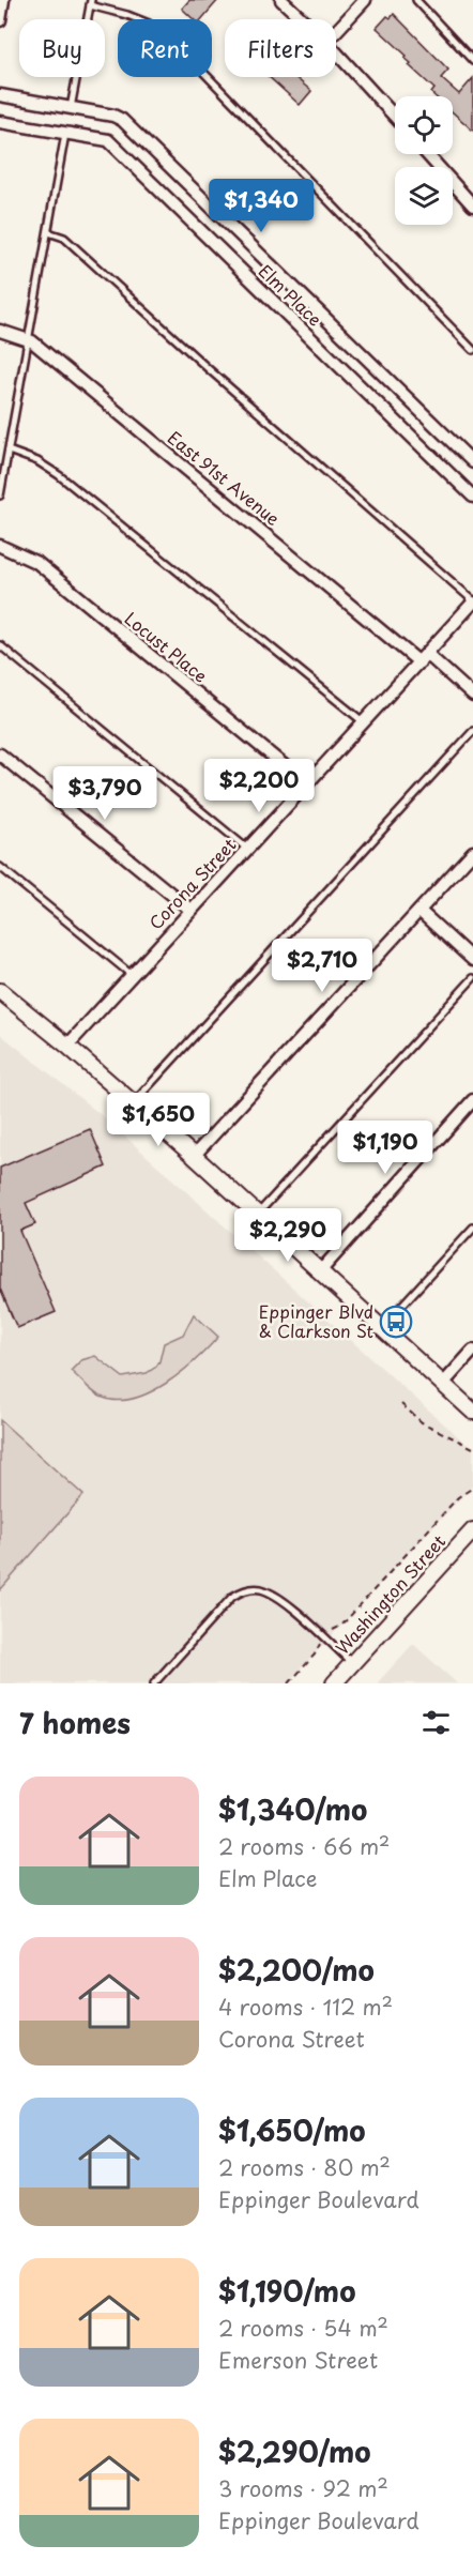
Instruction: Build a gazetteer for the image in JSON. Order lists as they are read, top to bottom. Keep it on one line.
{"streets":{"street":["Elm Place","East 91st Avenue","Locust Place","Corona Street","Washington Street"]},"crossings":[["East 91st Avenue","Corona Street"],["Locust Place","Corona Street"]],"places":{"bus stop":["Eppinger Blvd & Clarkson St"]},"page":{"chip":["Buy","Rent","Filters"],"price":["$1,340","$2,200","$3,790","$2,710","$1,650","$1,190","$2,290"],"heading":"7 homes","list":[{"name":"$1,340/mo","note":"2 rooms · 66 m² · Elm Place"},{"name":"$2,200/mo","note":"4 rooms · 112 m² · Corona Street"},{"name":"$1,650/mo","note":"2 rooms · 80 m² · Eppinger Boulevard"},{"name":"$1,190/mo","note":"2 rooms · 54 m² · Emerson Street"},{"name":"$2,290/mo","note":"3 rooms · 92 m² · Eppinger Boulevard"}]}}
